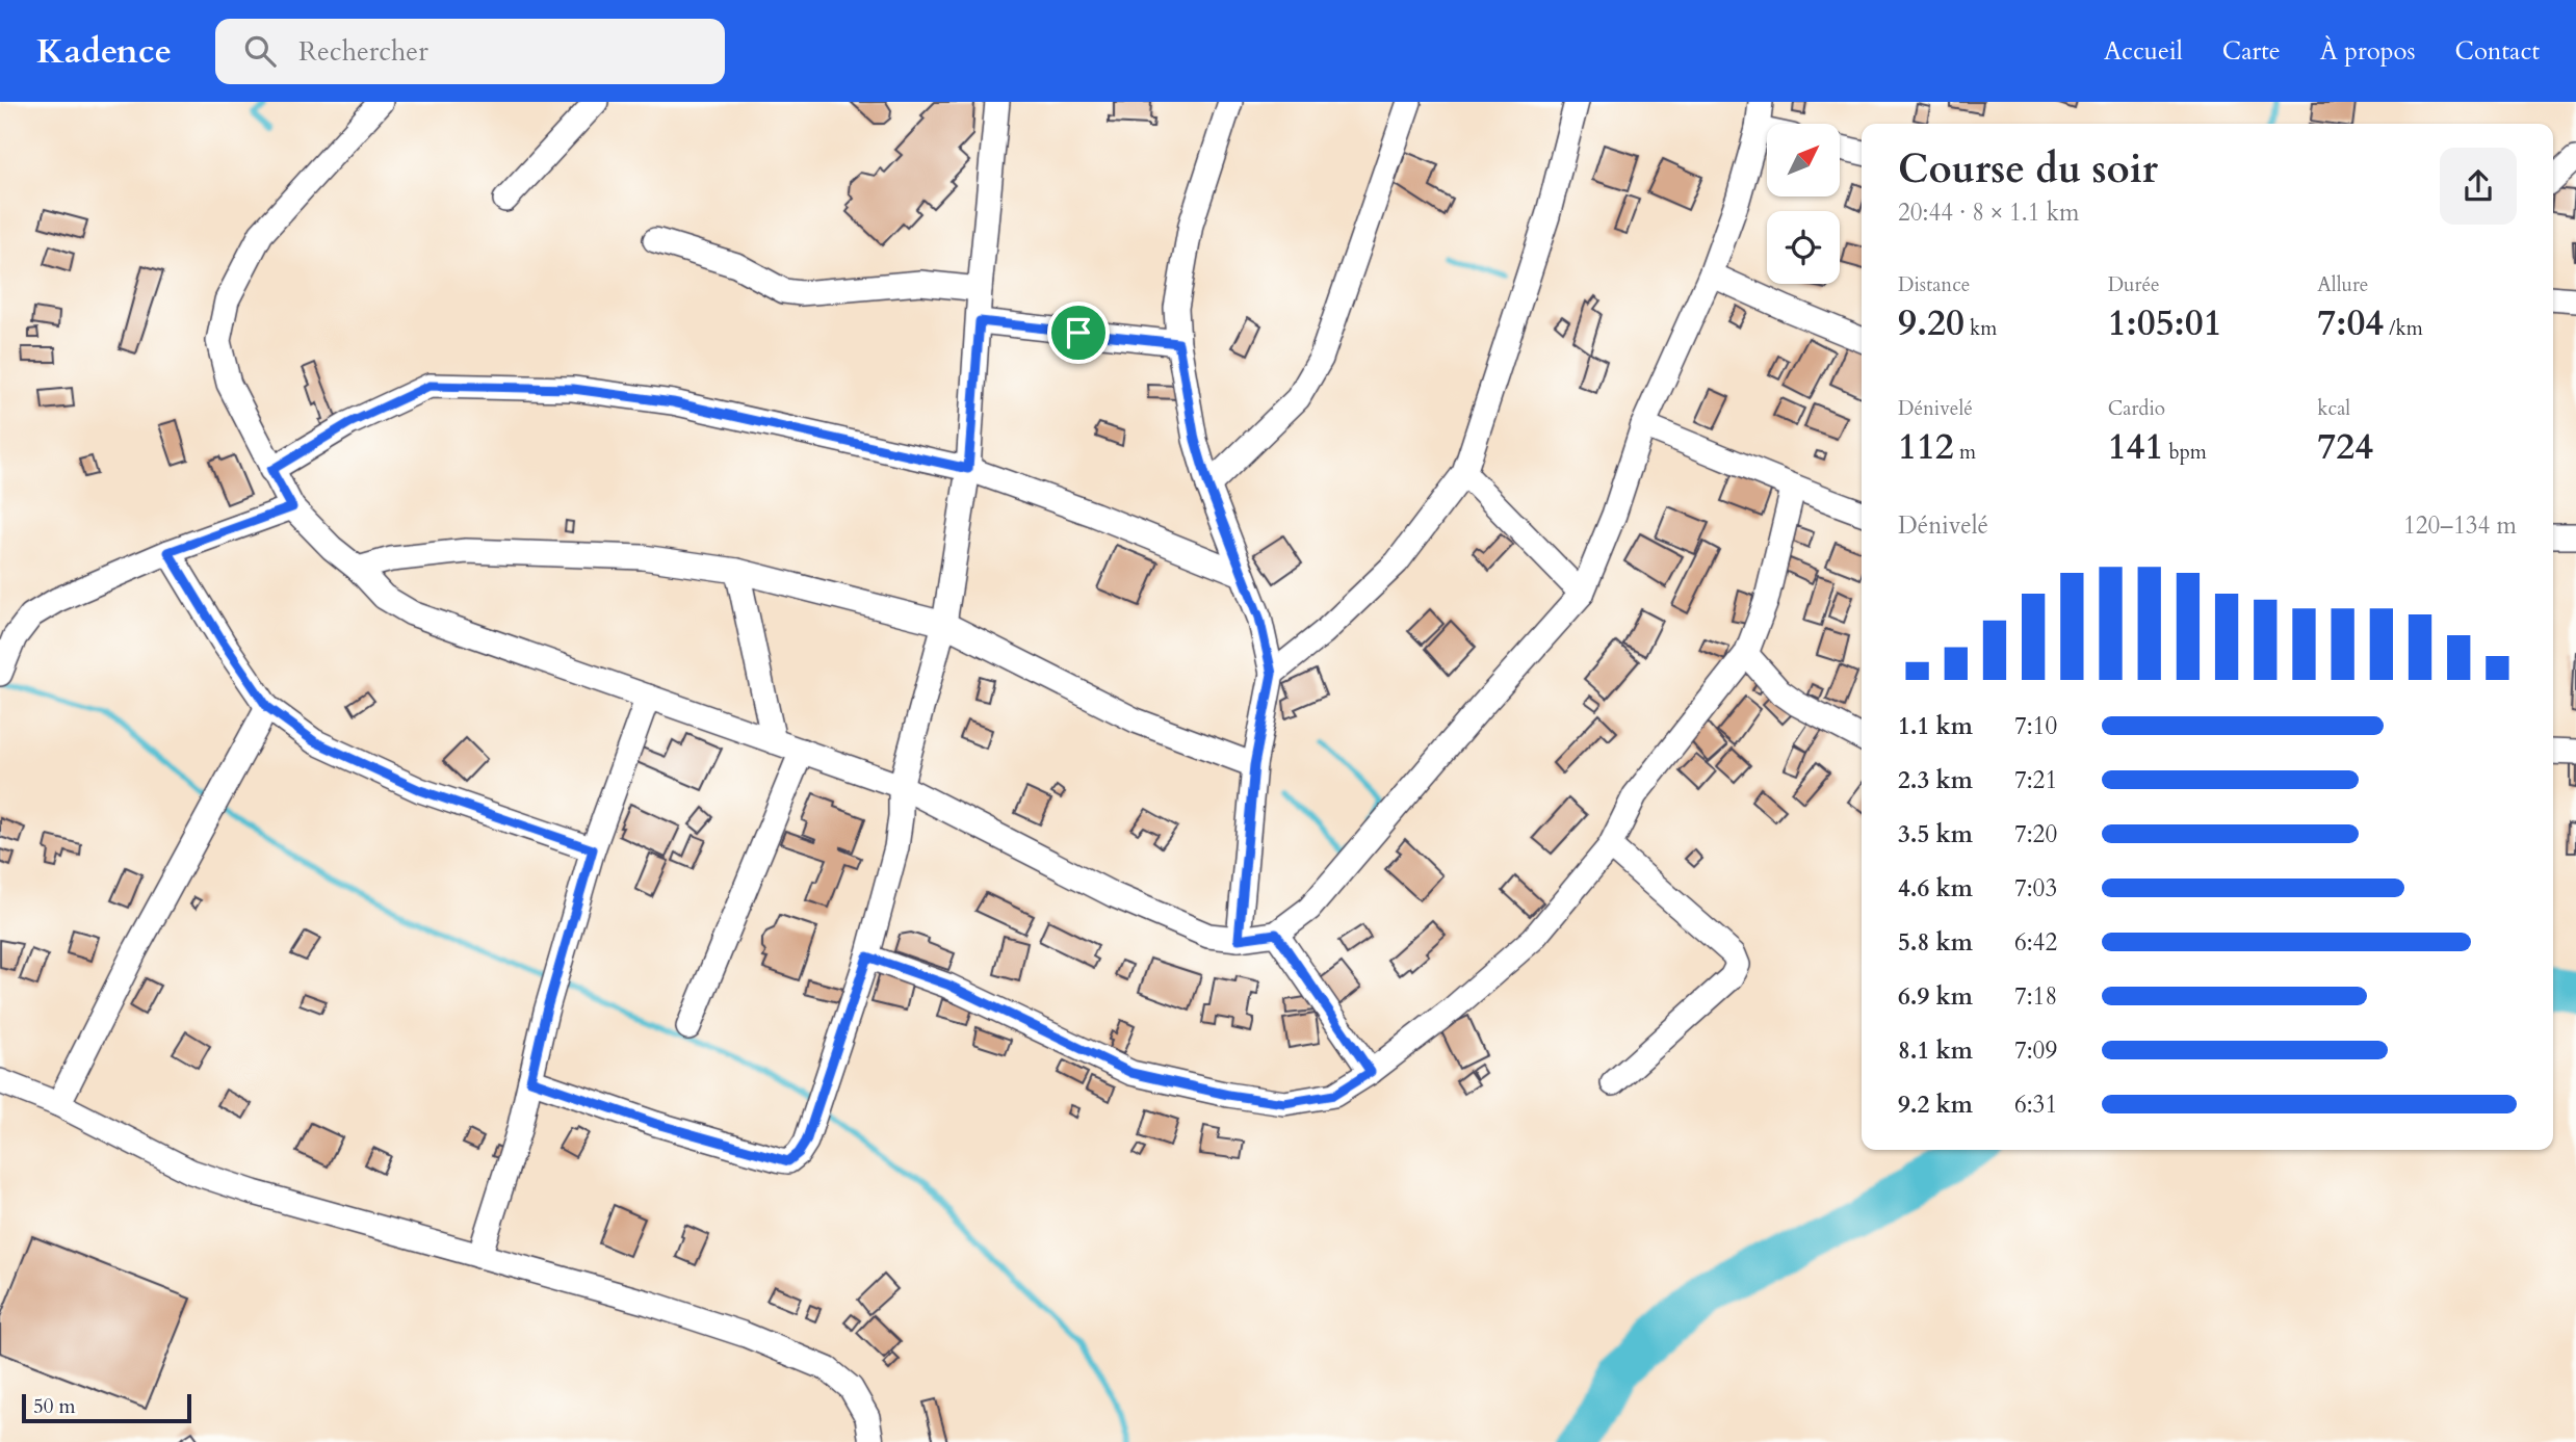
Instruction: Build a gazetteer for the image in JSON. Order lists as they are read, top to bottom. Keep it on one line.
{"scale_bar":"50 m","north":"top right","page":{"header":"Kadence","search":"Rechercher","nav":["Accueil","Carte","À propos","Contact"],"heading":["Course du soir","20:44 · 8 × 1.1 km"],"stats":[["Distance","9.20 km"],["Durée","1:05:01"],["Allure","7:04 /km"],["Dénivelé","112 m"],["Cardio","141 bpm"],["kcal","724"]],"chart":["Dénivelé","120–134 m"],"list":[{"name":"1.1 km","note":"7:10"},{"name":"2.3 km","note":"7:21"},{"name":"3.5 km","note":"7:20"},{"name":"4.6 km","note":"7:03"},{"name":"5.8 km","note":"6:42"},{"name":"6.9 km","note":"7:18"},{"name":"8.1 km","note":"7:09"},{"name":"9.2 km","note":"6:31"}],"scale":"50 m"}}
